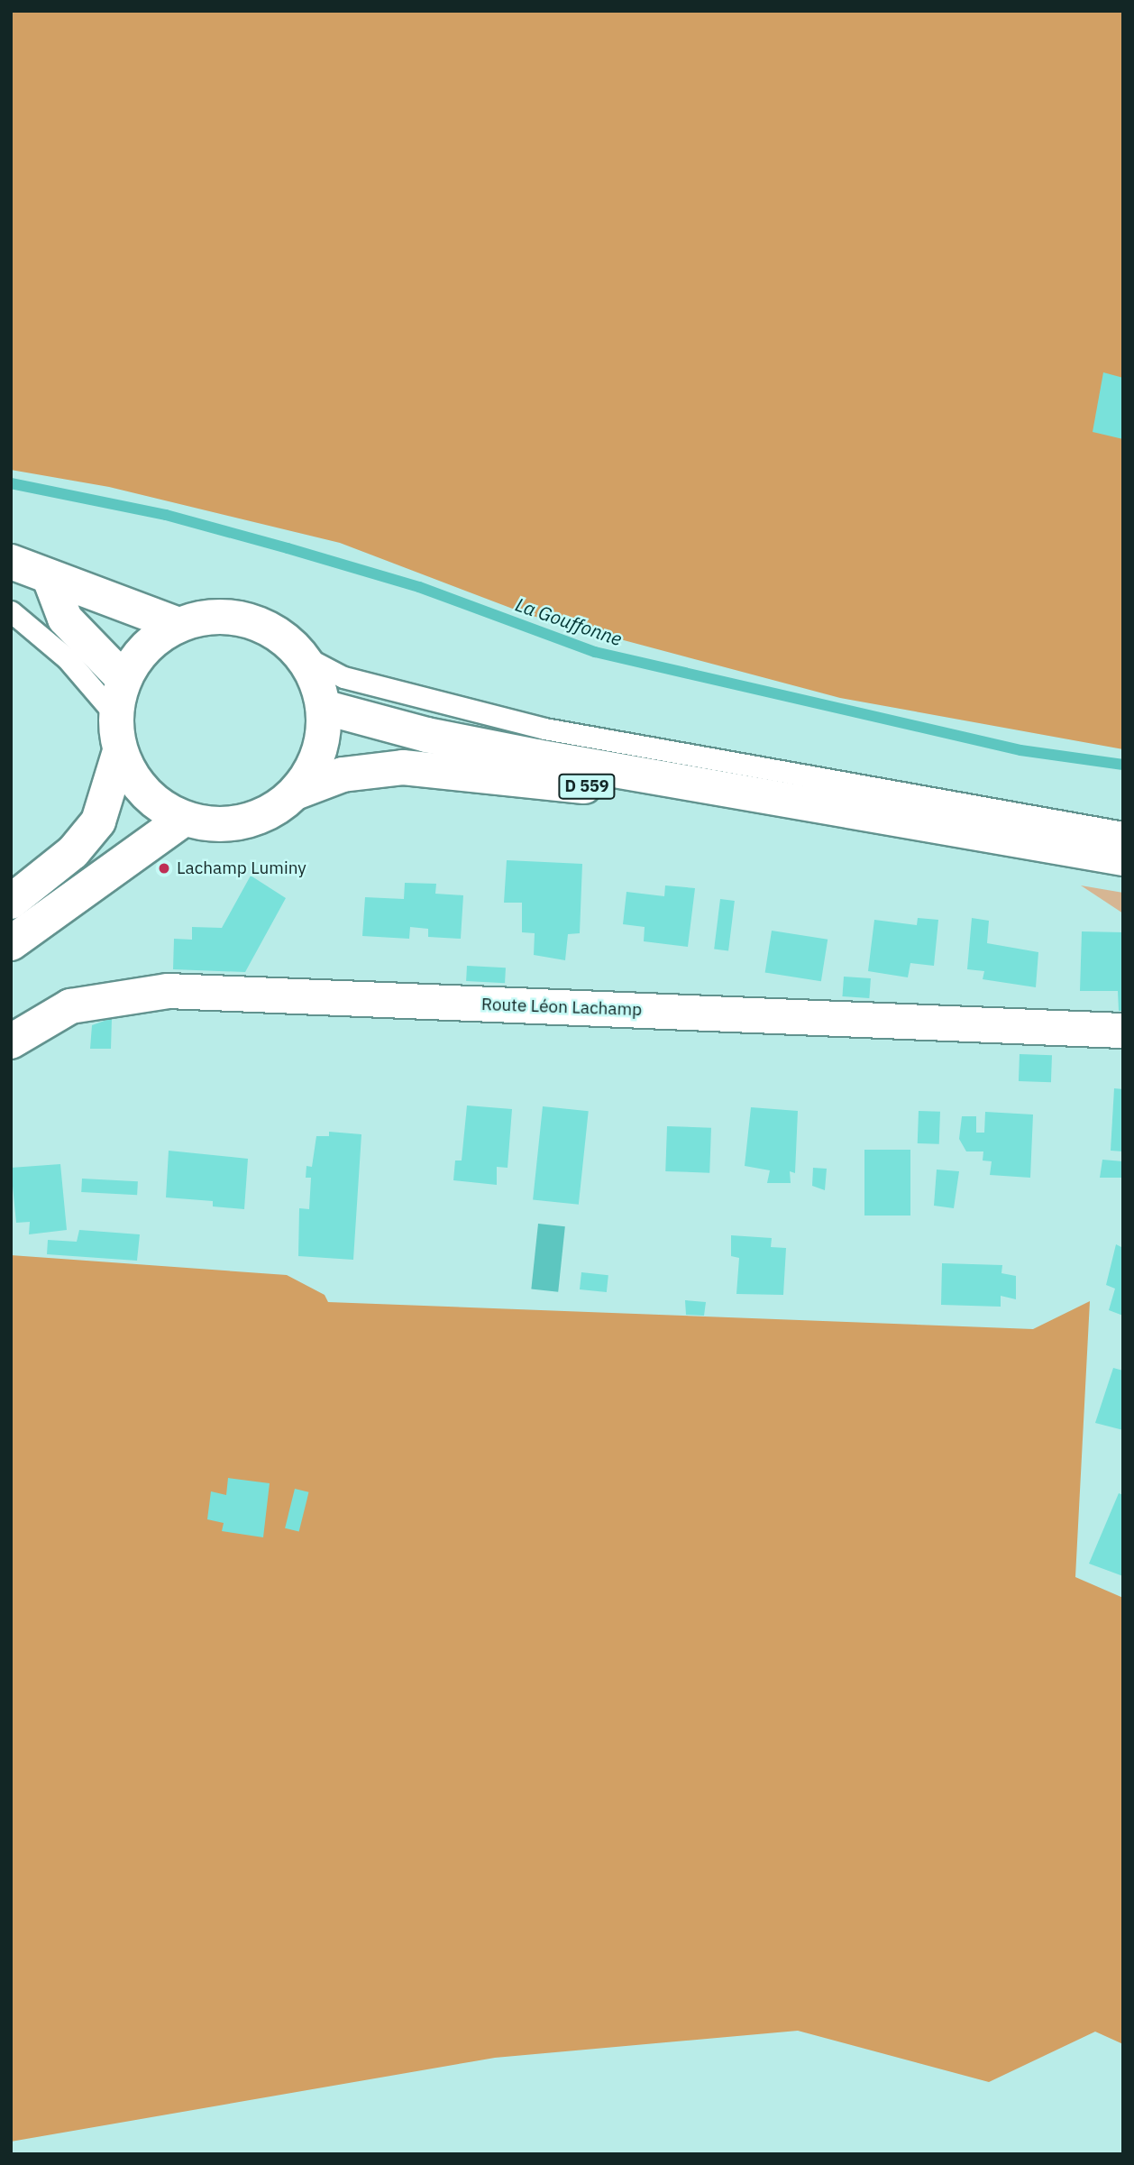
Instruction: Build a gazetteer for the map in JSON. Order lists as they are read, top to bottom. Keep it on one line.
{"streets":{"main road":["D 559","Route Léon Lachamp"]},"water":["La Gouffonne"],"places":["Lachamp Luminy"]}
